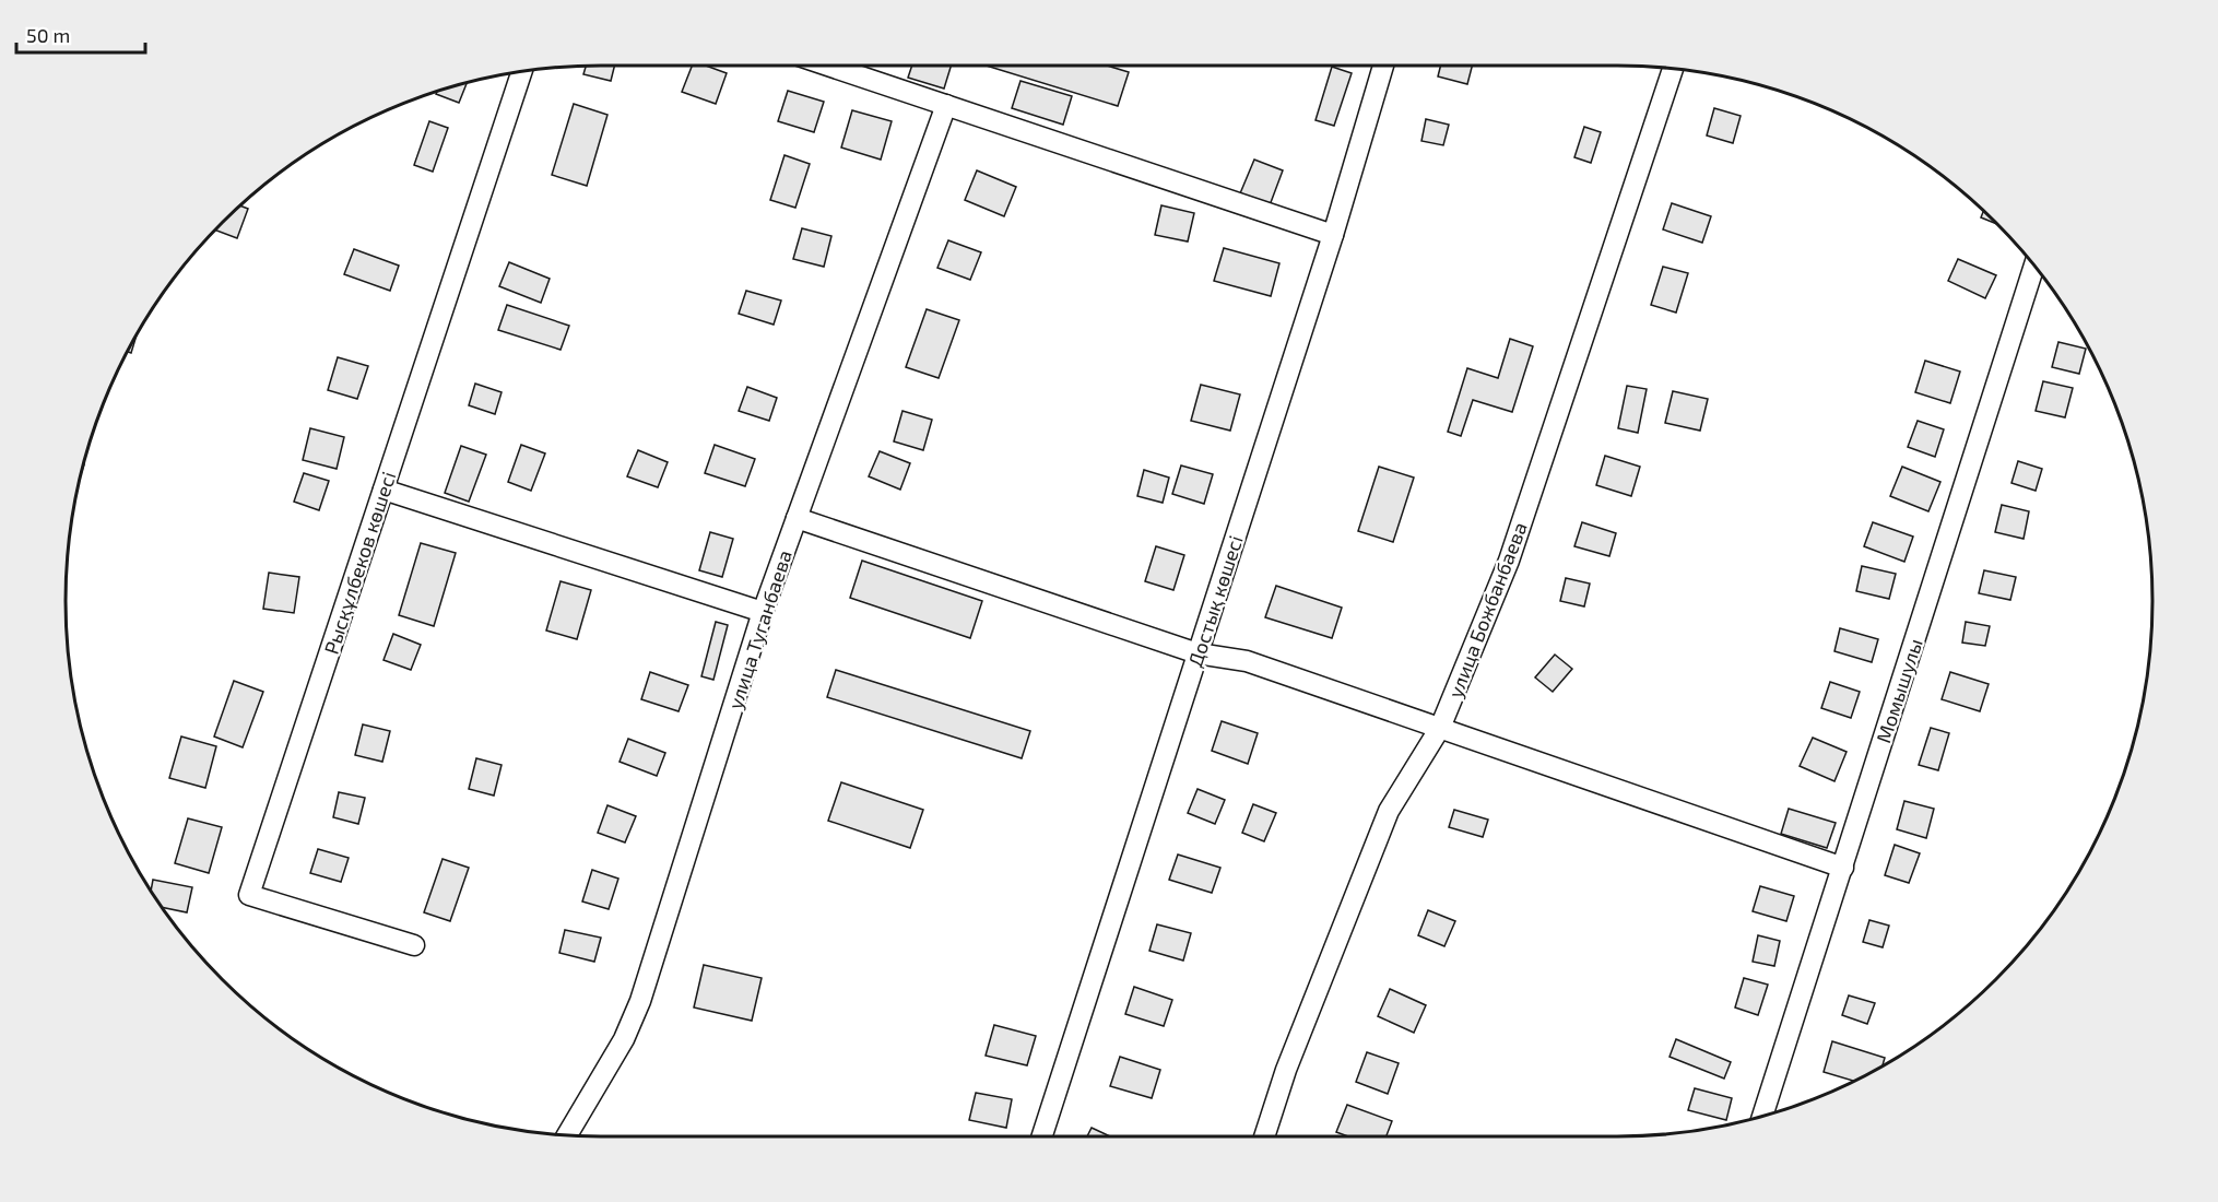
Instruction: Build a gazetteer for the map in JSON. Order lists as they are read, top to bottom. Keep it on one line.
{"streets":{"street":["Рысқұлбеков көшесі","Достық көшесі","улица Божбанбаева","улица Туганбаева","Момышулы"]},"scale_bar":"50 m"}
